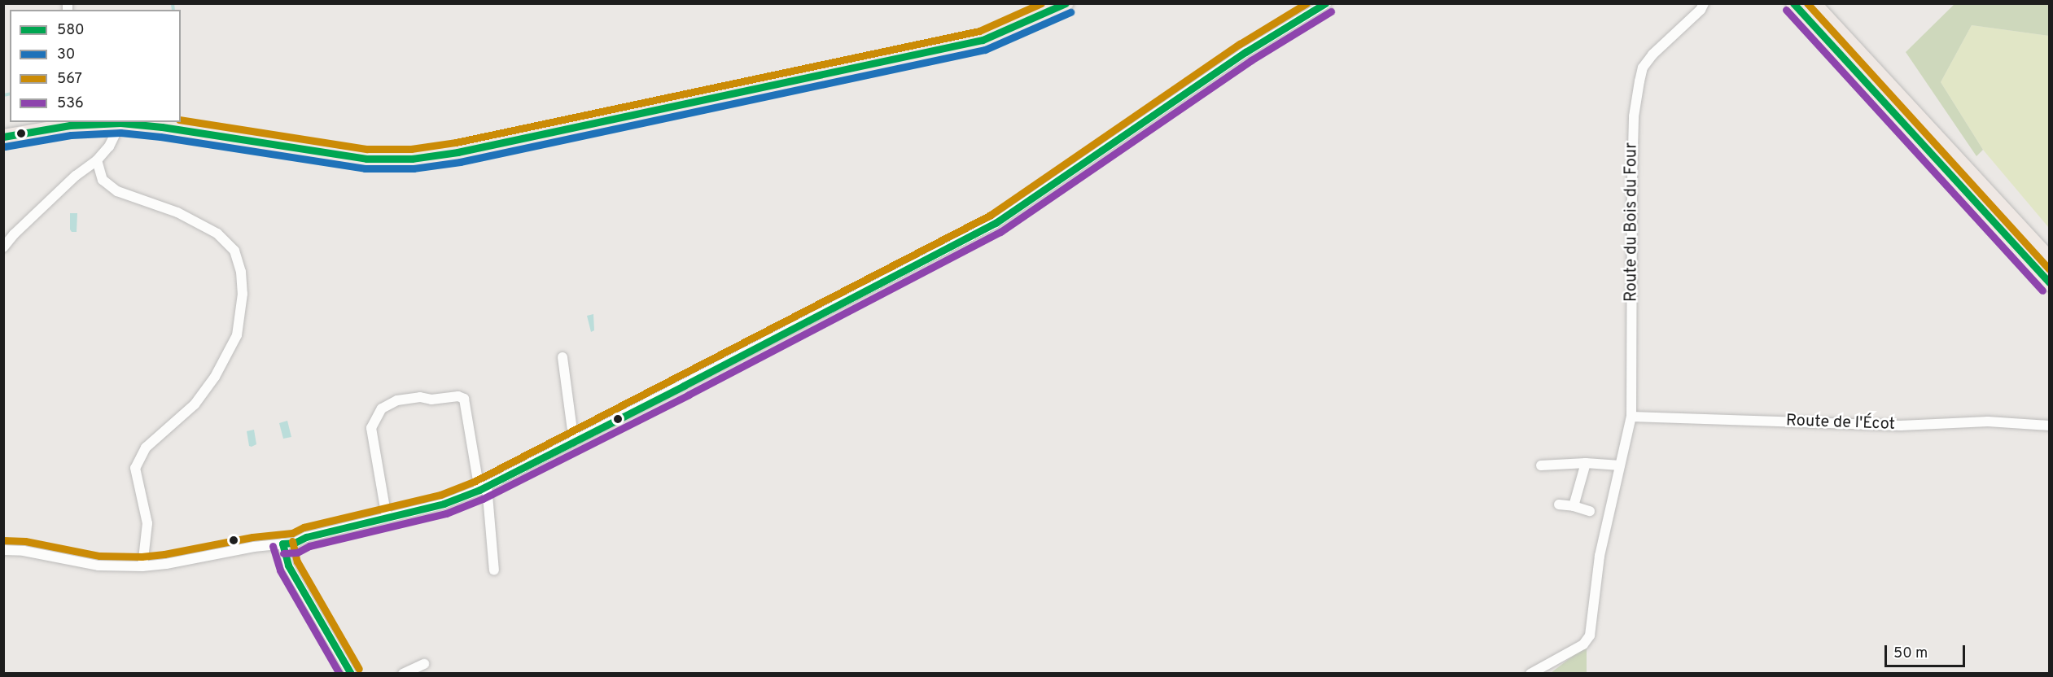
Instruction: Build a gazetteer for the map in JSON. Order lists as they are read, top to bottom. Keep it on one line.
{"streets":{"street":["Route du Bois du Four","Route de l'Écot"]},"crossings":[["Route du Bois du Four","Route de l'Écot"]],"lines":["transit line 580","transit line 567","transit line 536","transit line 30"],"legend":["580","30","567","536"],"scale_bar":"50 m"}
